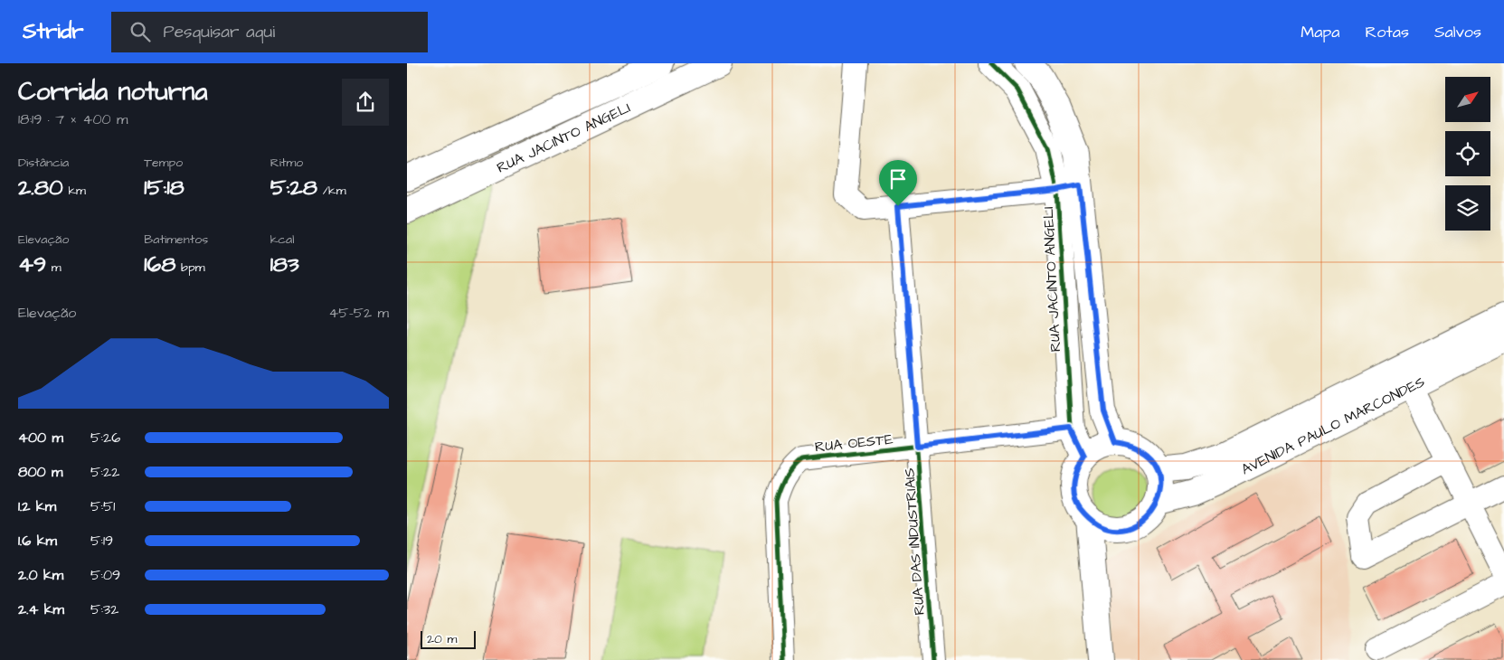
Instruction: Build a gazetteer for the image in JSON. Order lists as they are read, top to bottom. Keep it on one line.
{"streets":{"street":["RUA JACINTO ANGELI","AVENIDA PAULO MARCONDES","RUA OESTE","RUA DAS INDUSTRIAIS"]},"crossings":[["RUA JACINTO ANGELI","AVENIDA PAULO MARCONDES"],["RUA JACINTO ANGELI","RUA OESTE"],["RUA OESTE","RUA DAS INDUSTRIAIS"]],"scale_bar":"20 m","north":"top right","page":{"header":"Stridr","search":"Pesquisar aqui","nav":["Mapa","Rotas","Salvos"],"heading":["Corrida noturna","18:19 · 7 × 400 m"],"stats":[["Distância","2.80 km"],["Tempo","15:18"],["Ritmo","5:28 /km"],["Elevação","49 m"],["Batimentos","168 bpm"],["kcal","183"]],"chart":["Elevação","45–52 m"],"list":[{"name":"400 m","note":"5:26"},{"name":"800 m","note":"5:22"},{"name":"1.2 km","note":"5:51"},{"name":"1.6 km","note":"5:19"},{"name":"2.0 km","note":"5:09"},{"name":"2.4 km","note":"5:32"}],"scale":"20 m"}}
